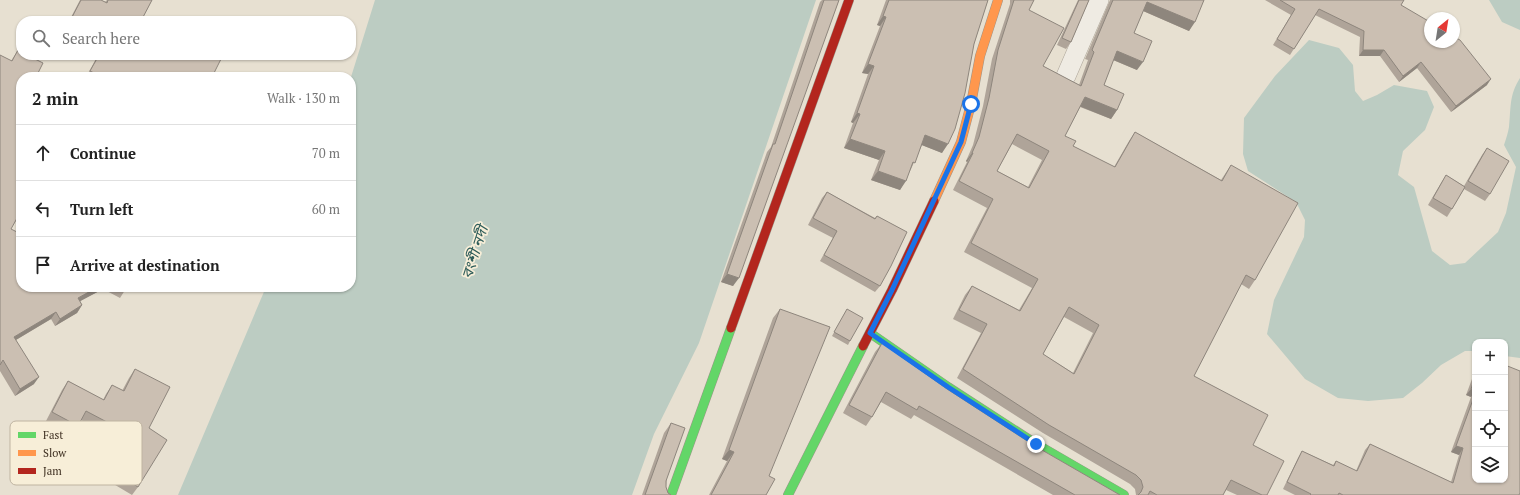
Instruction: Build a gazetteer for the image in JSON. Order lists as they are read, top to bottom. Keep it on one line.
{"water":["বংশী নদী"],"legend":["Fast","Slow","Jam"],"north":"top right","page":{"search":"Search here","heading":["2 min","Walk · 130 m"],"list":[["Continue","70 m"],["Turn left","60 m"],"Arrive at destination"],"map_buttons":["+","−"]}}
